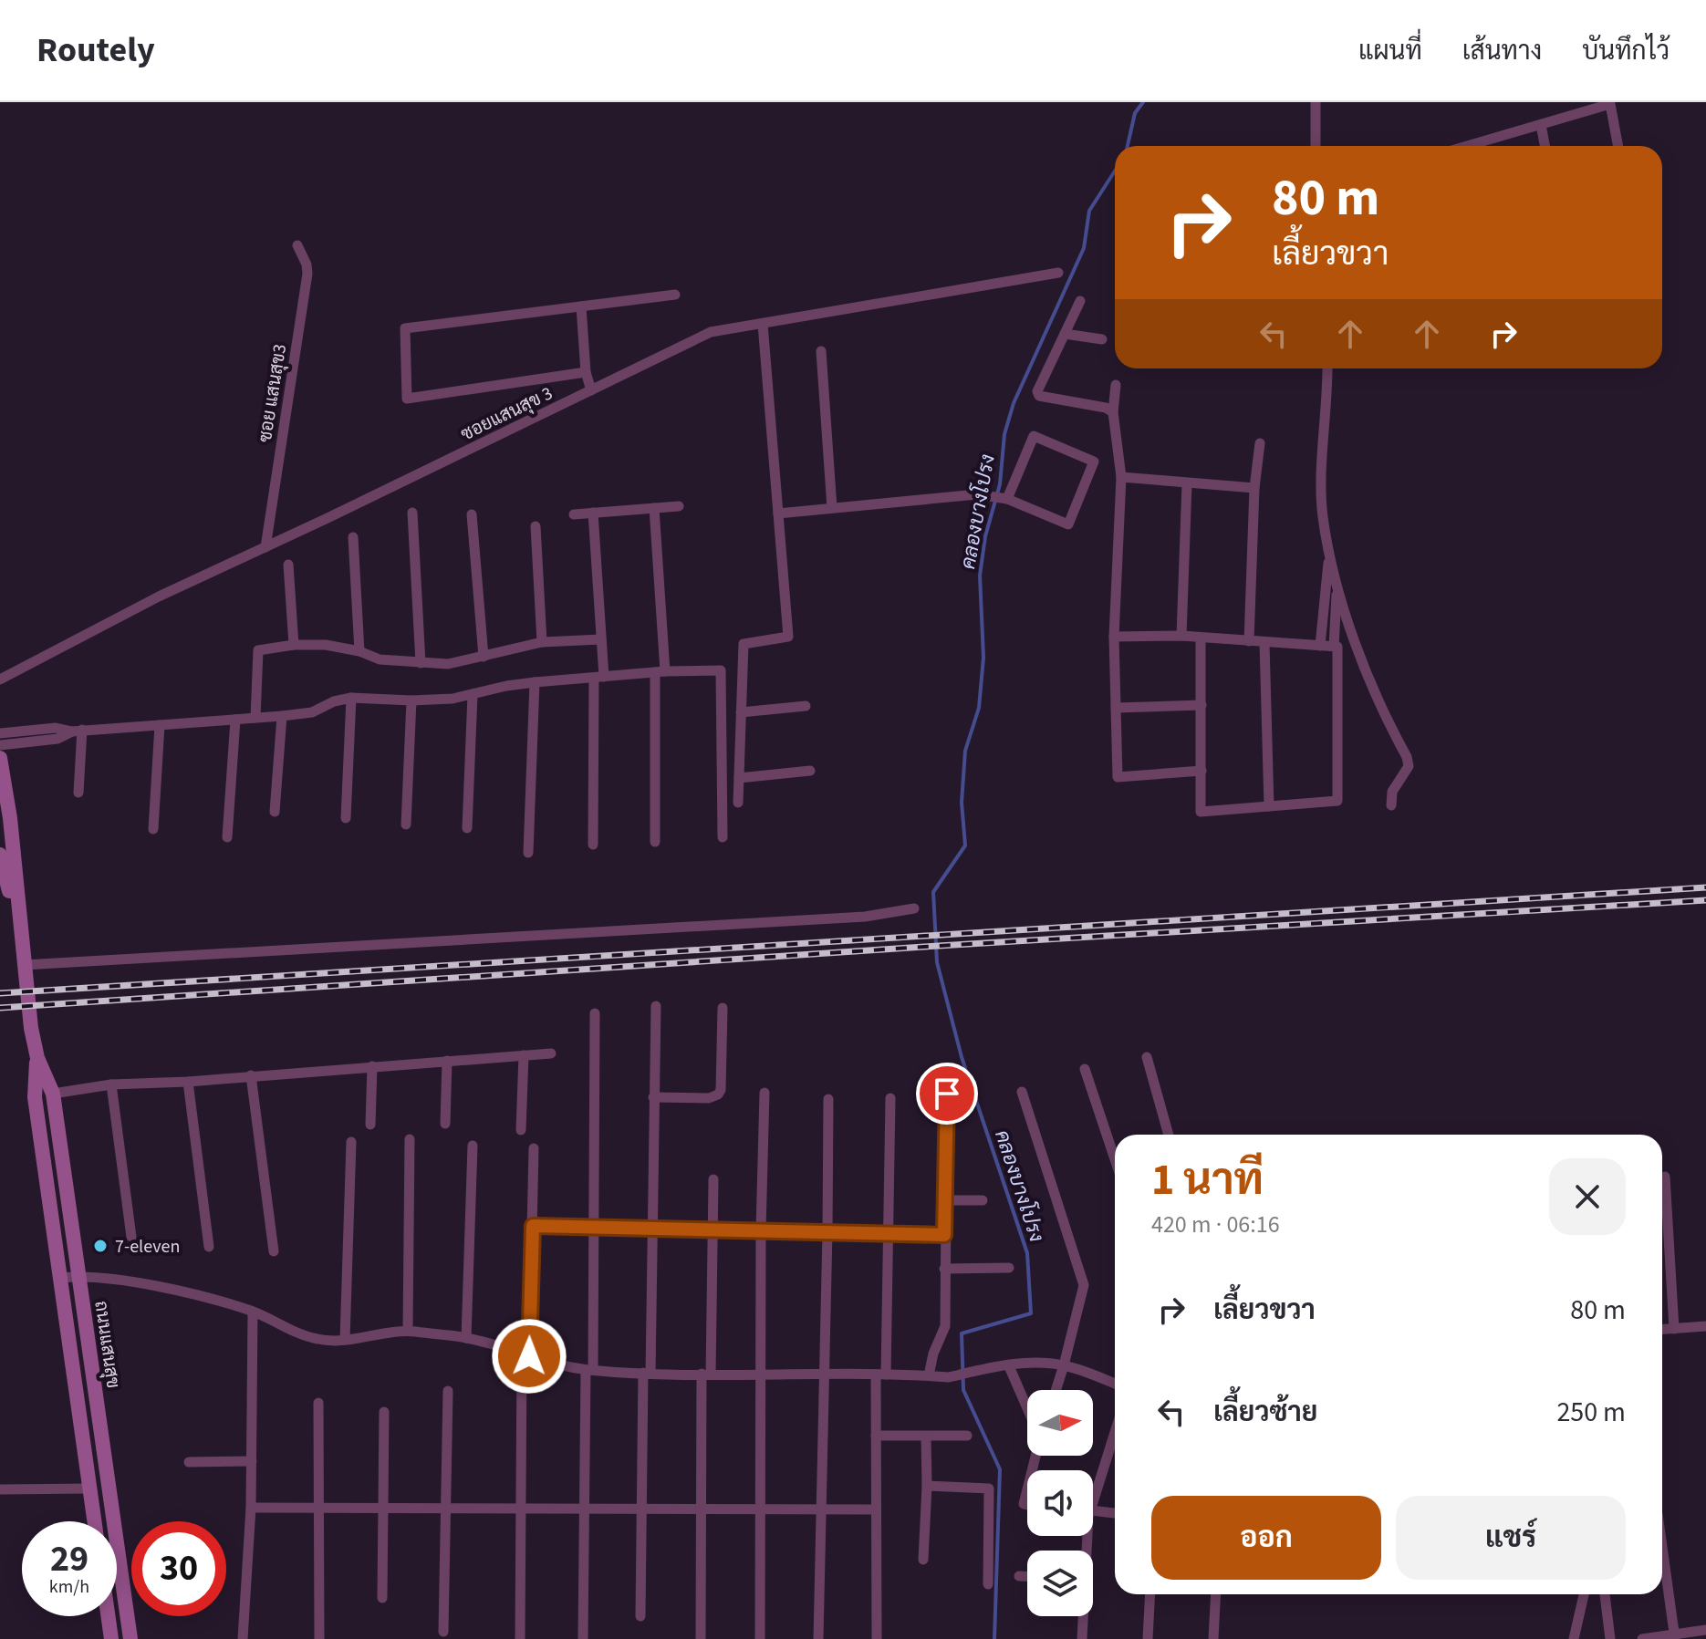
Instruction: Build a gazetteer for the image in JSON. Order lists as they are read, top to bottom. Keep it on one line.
{"streets":{"main road":["ถนนแสนสุข"],"street":["ซอย แสนสุข3","ซอยแสนสุข 3"]},"crossings":[["ซอย แสนสุข3","ซอยแสนสุข 3"]],"water":["คลองบางโปรง"],"places":["7-eleven"],"north":"right","page":{"header":"Routely","nav":["แผนที่","เส้นทาง","บันทึกไว้"],"turn":["80 m","เลี้ยวขวา"],"heading":["1 นาที","420 m · 06:16"],"list":[{"name":"เลี้ยวขวา","value":"80 m"},{"name":"เลี้ยวซ้าย","value":"250 m"}],"buttons":["ออก","แชร์"],"speed":"29 km/h","limit":"30"}}
